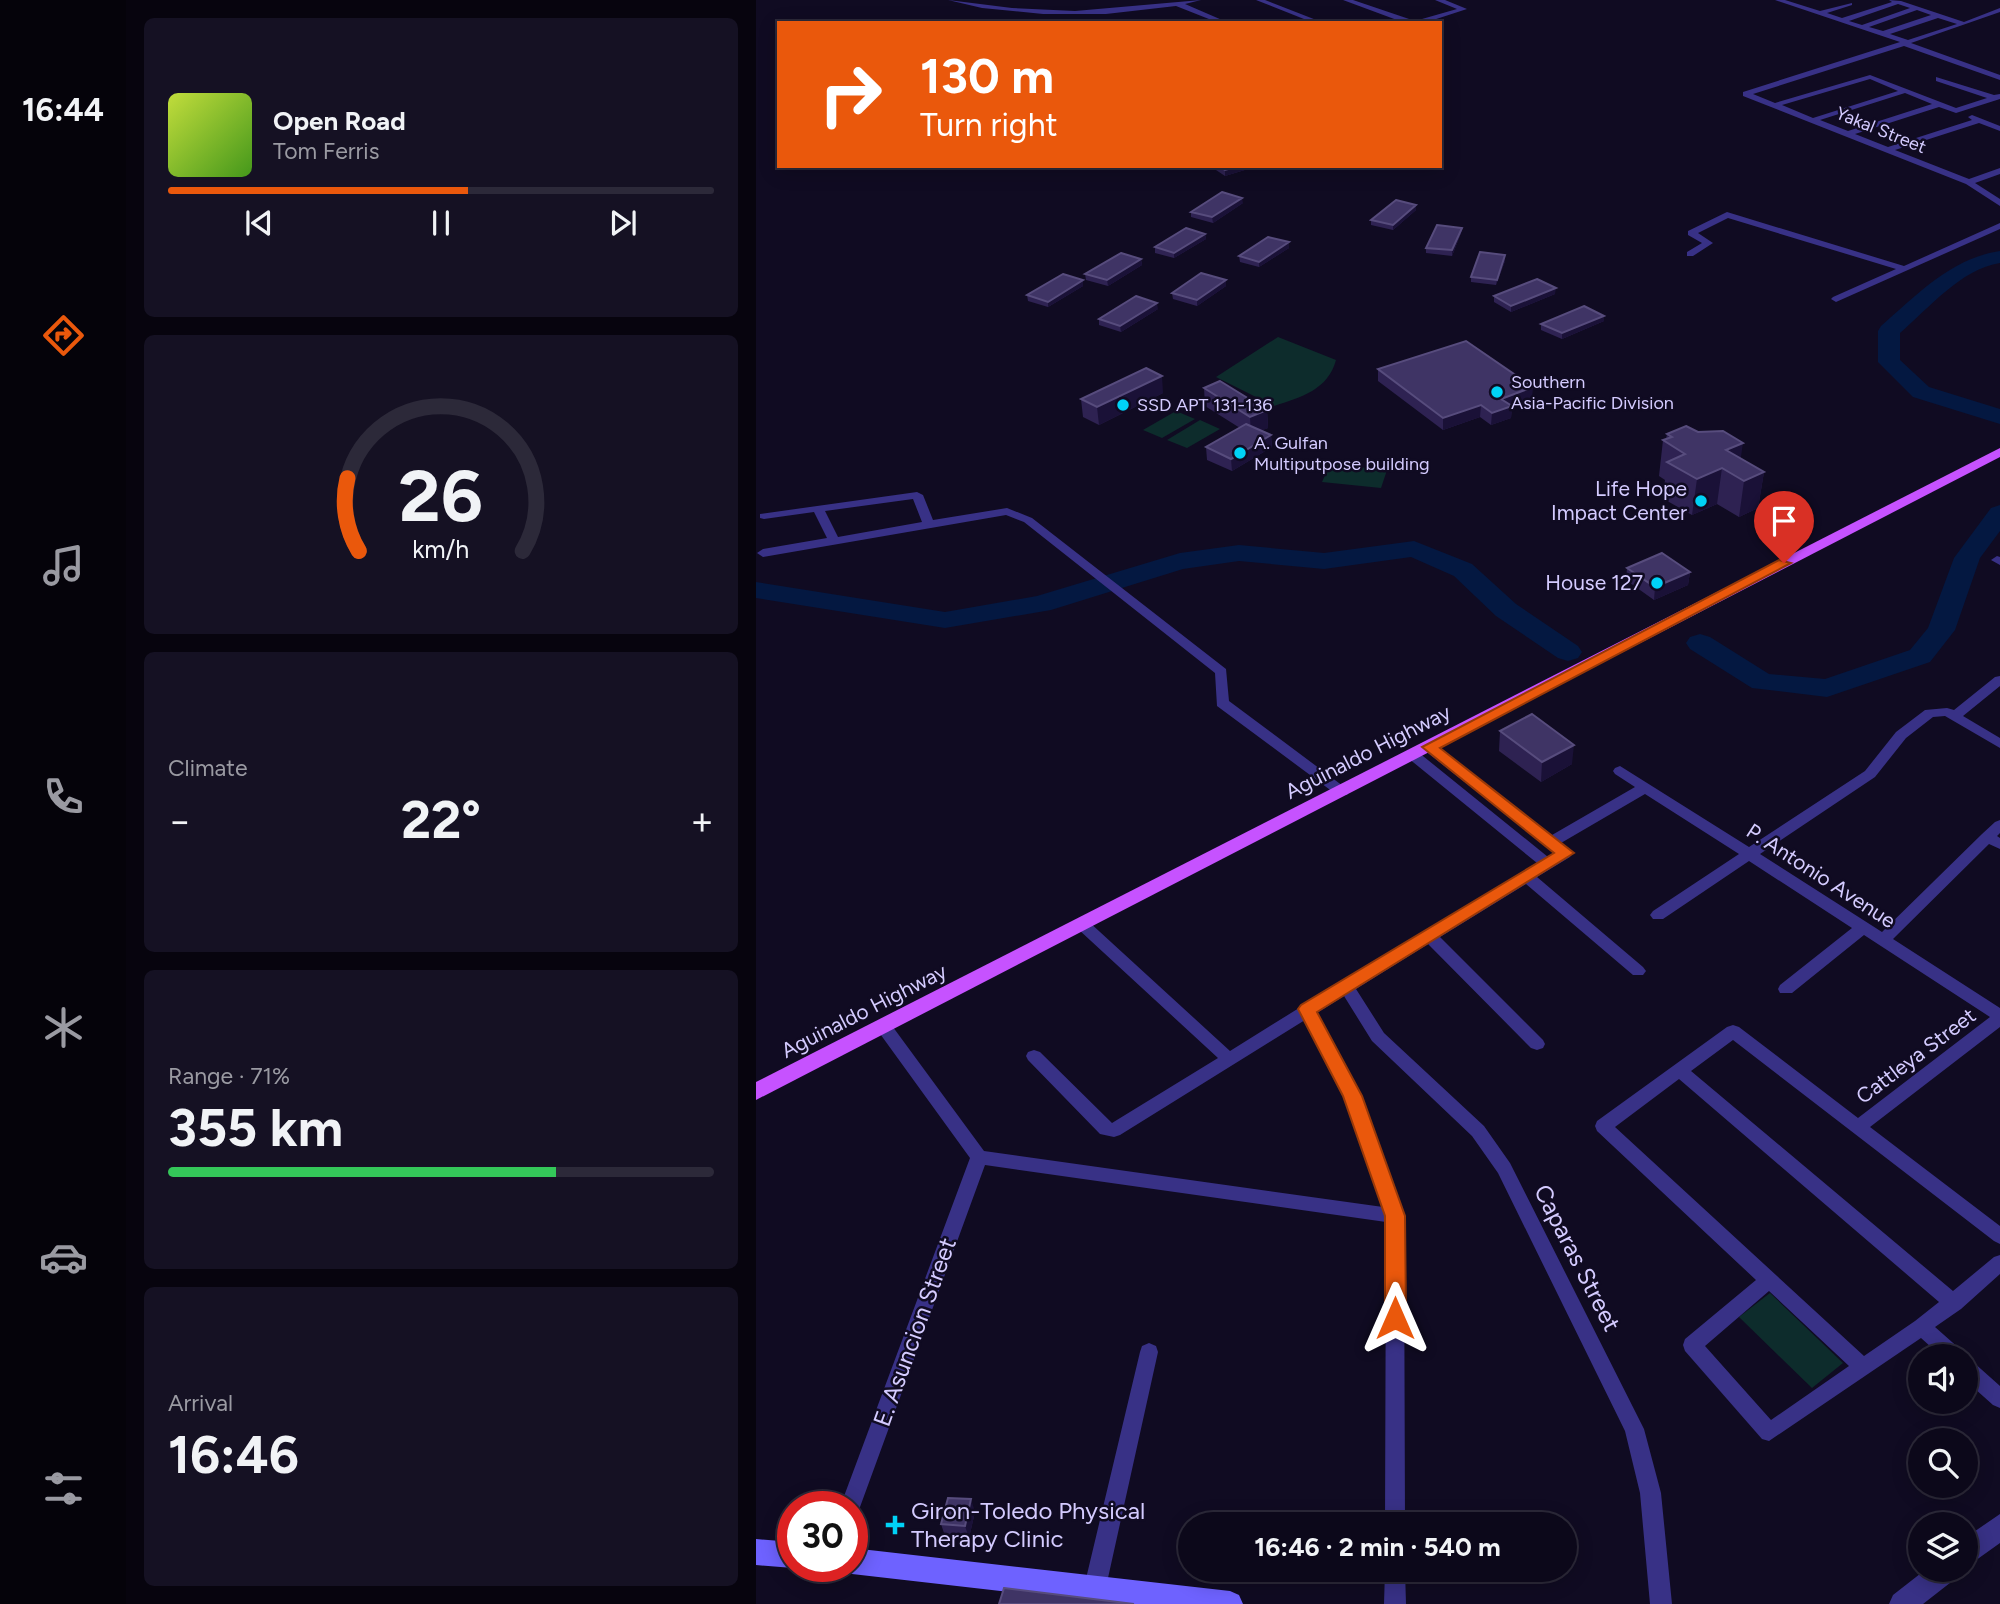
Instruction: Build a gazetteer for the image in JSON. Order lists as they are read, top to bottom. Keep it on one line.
{"streets":{"main road":["Aguinaldo Highway"],"street":["Yakal Street","P. Antonio Avenue","Cattleya Street","Caparas Street","E. Asuncion Street"]},"crossings":[["P. Antonio Avenue","Cattleya Street"]],"places":{"other":["Southern Asia-Pacific Division","SSD APT 131-136","A. Gulfan Multiputpose building","Life Hope Impact Center","House 127"],"health":["Giron-Toledo Physical Therapy Clinic"]},"page":{"tabs":"16:44","turn":["130 m","Turn right"],"song":["Open Road","Tom Ferris"],"tile":["Climate",["Range · 71%","355 km"],["Arrival","16:46"]],"heat":["−","22°","+"],"limit":"30","trip":"16:46 · 2 min · 540 m","gauge":["26","km/h"]}}
